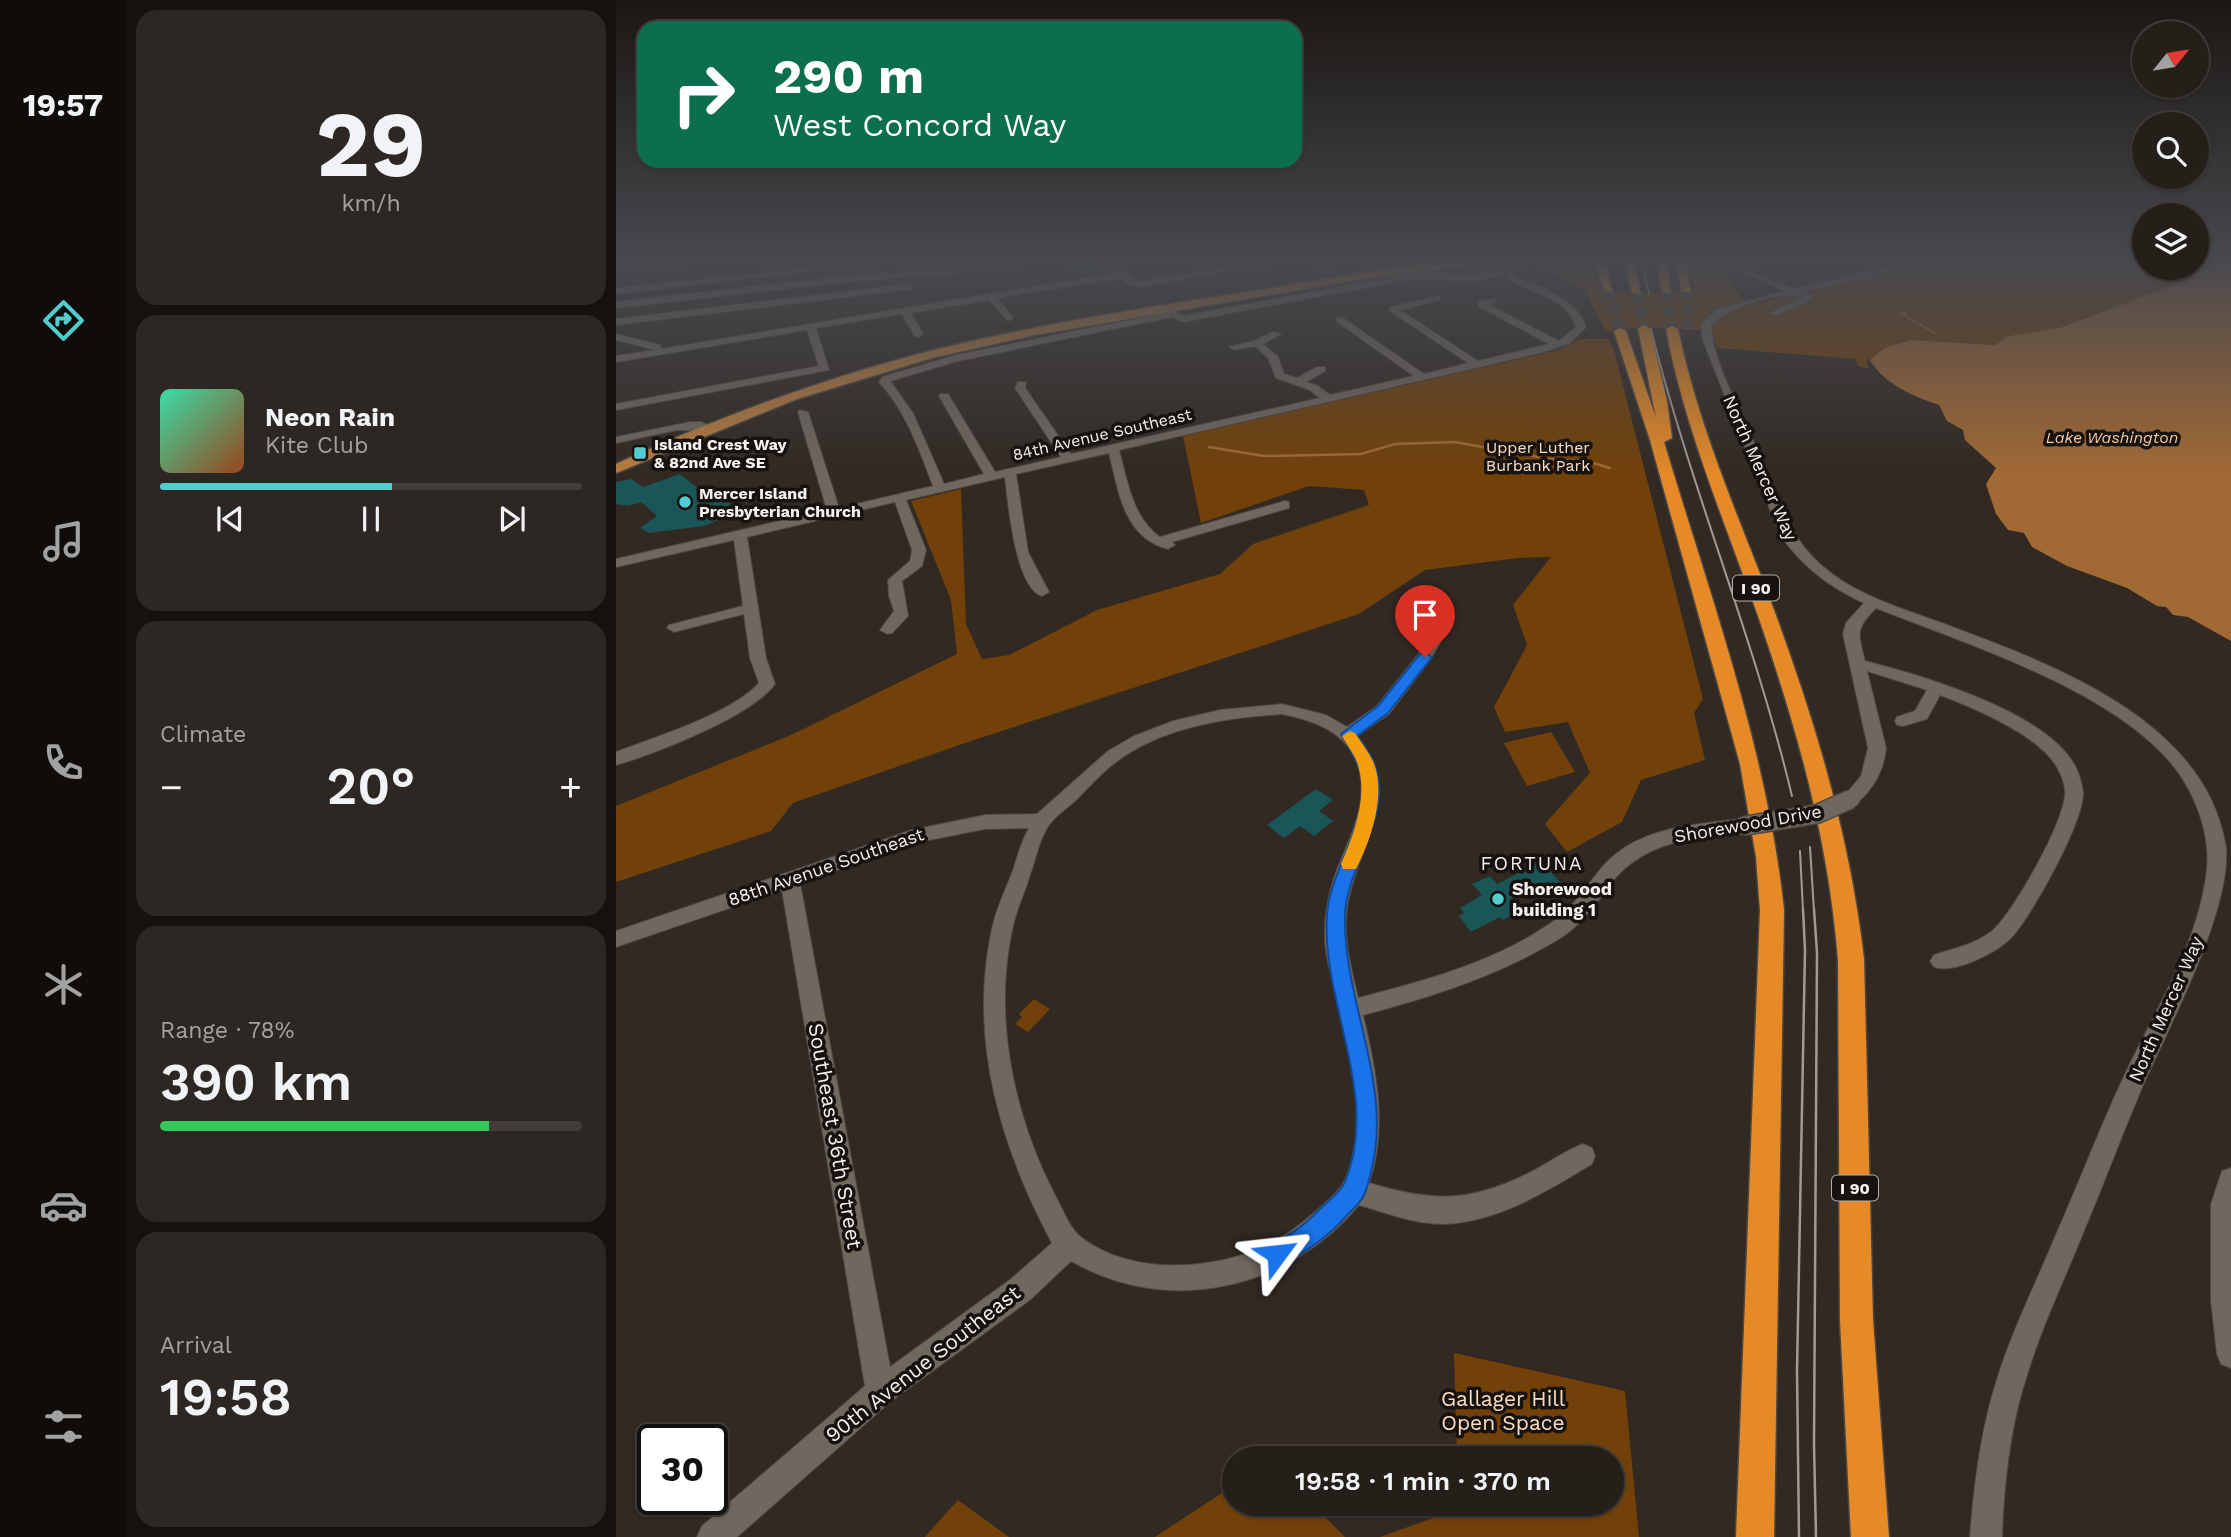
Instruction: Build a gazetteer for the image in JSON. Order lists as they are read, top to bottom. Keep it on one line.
{"streets":{"highway":["I 90"],"street":["84th Avenue Southeast","North Mercer Way","Shorewood Drive","88th Avenue Southeast","Southeast 36th Street","90th Avenue Southeast"]},"crossings":[["North Mercer Way","Shorewood Drive"],["88th Avenue Southeast","Southeast 36th Street"],["Southeast 36th Street","90th Avenue Southeast"]],"districts":["FORTUNA"],"water":["Lake Washington"],"parks":["Upper Luther Burbank Park","Gallager Hill Open Space"],"places":{"transit":["Island Crest Way & 82nd Ave SE"],"other":["Mercer Island Presbyterian Church","Shorewood building 1"]},"north":"top right","page":{"tabs":"19:57","tile":[["29","km/h"],"Climate",["Range · 78%","390 km"],["Arrival","19:58"]],"turn":["290 m","West Concord Way"],"song":["Neon Rain","Kite Club"],"heat":["−","20°","+"],"limit":"30","trip":"19:58 · 1 min · 370 m"}}
